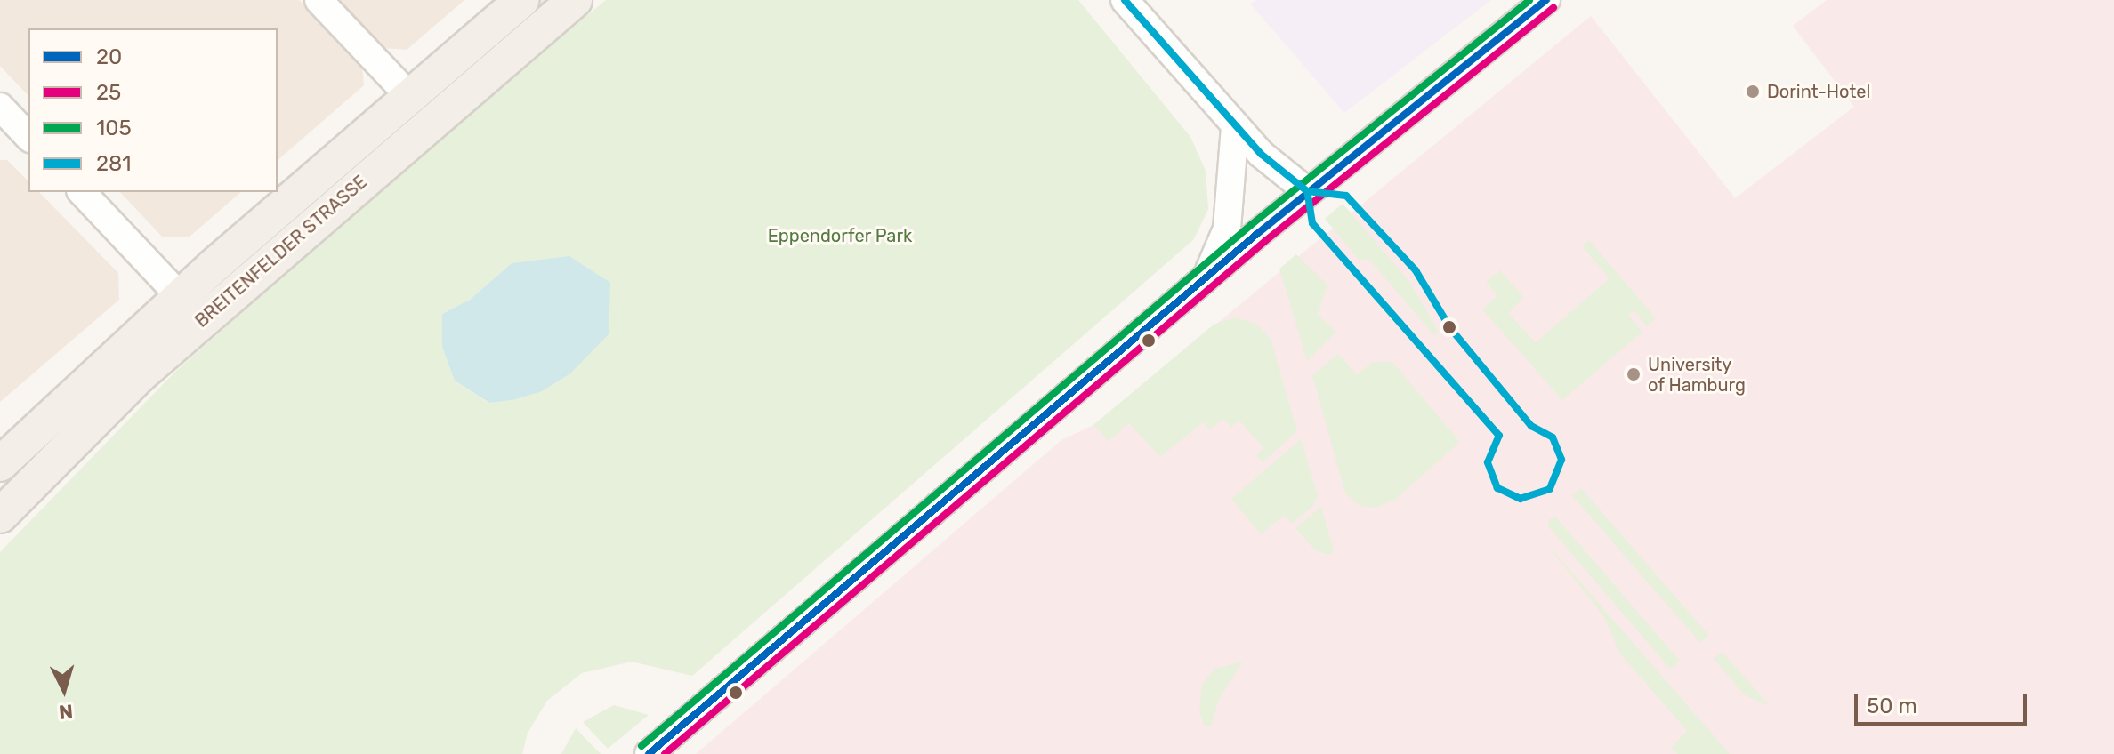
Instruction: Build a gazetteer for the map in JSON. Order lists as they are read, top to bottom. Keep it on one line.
{"streets":{"main road":["BREITENFELDER STRASSE"]},"parks":["Eppendorfer Park"],"places":["Dorint-Hotel","University of Hamburg"],"lines":["transit line 20","transit line 105","transit line 281","transit line 25"],"legend":["20","25","105","281"],"scale_bar":"50 m","north":"bottom"}
